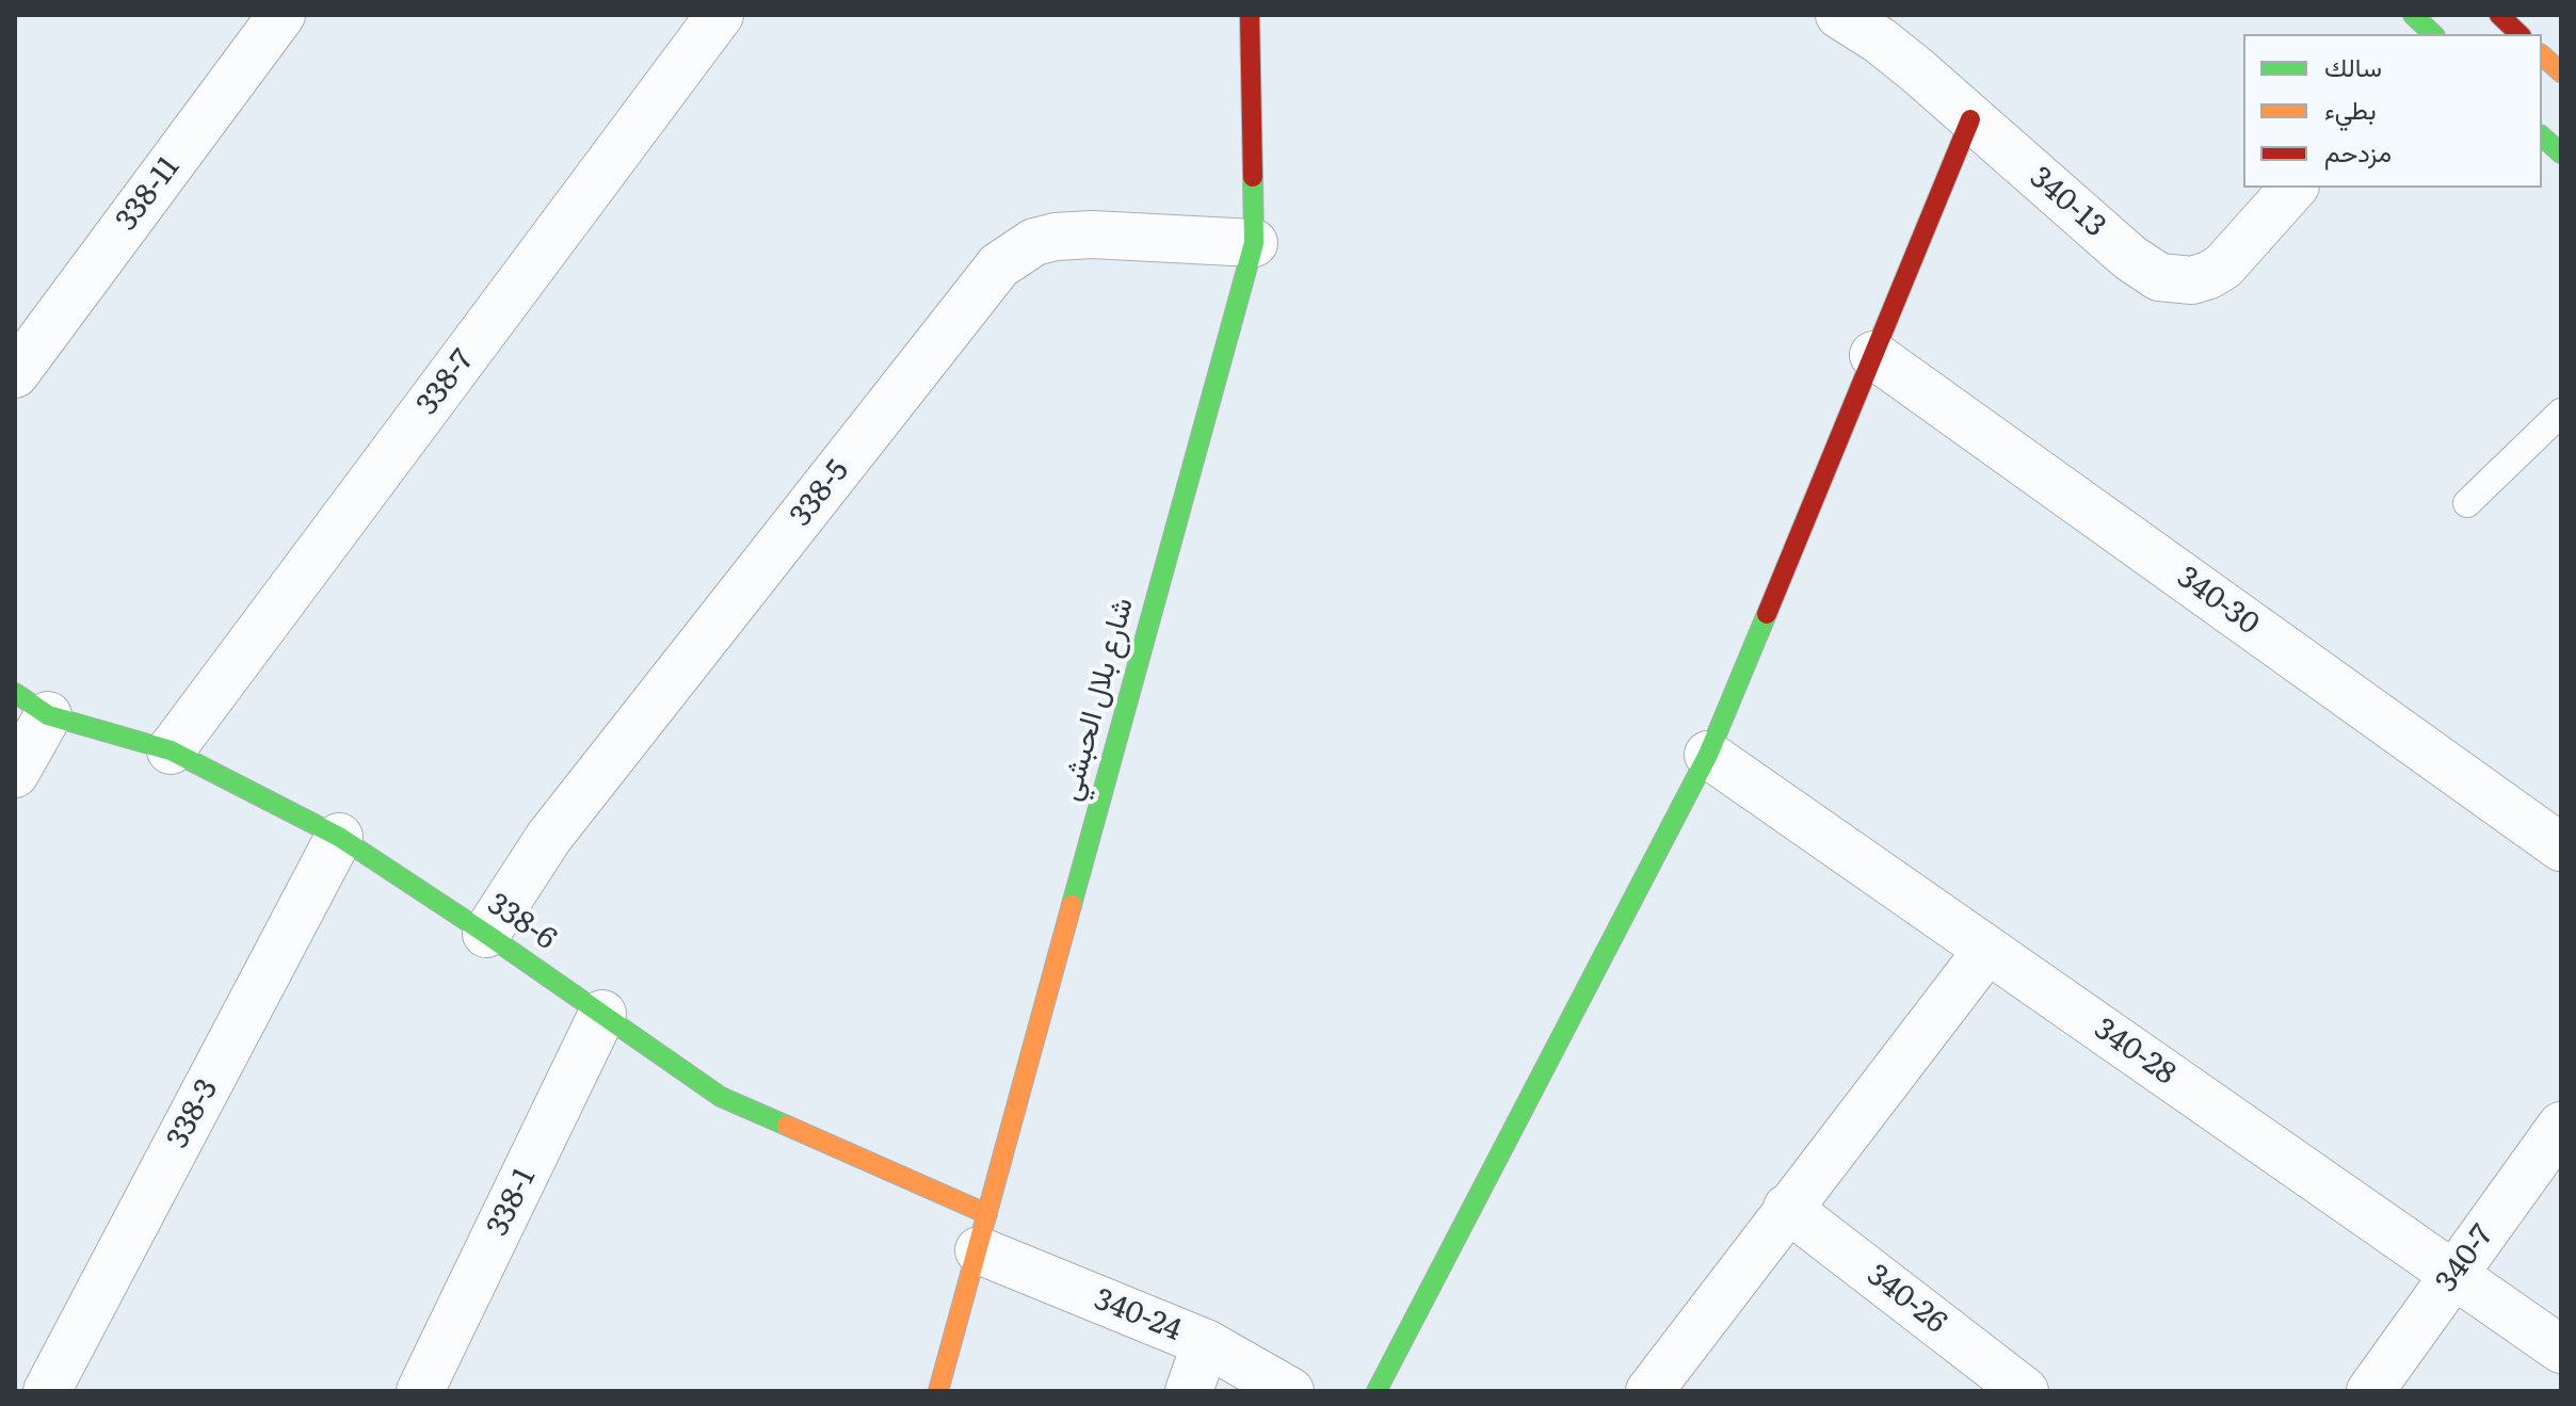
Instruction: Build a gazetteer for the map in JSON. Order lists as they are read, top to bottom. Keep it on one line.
{"streets":{"street":["338-11","340-13","338-7","338-5","340-30","شارع بلال الحبشي","338-6","340-28","338-3","338-1","340-7","340-26","340-24"]},"crossings":[["338-7","338-6"],["338-5","شارع بلال الحبشي"],["338-5","338-6"],["شارع بلال الحبشي","338-6"],["شارع بلال الحبشي","340-24"],["338-6","338-3"],["338-6","338-1"],["338-6","340-24"],["340-28","340-7"]],"legend":["سالك","بطيء","مزدحم"]}
